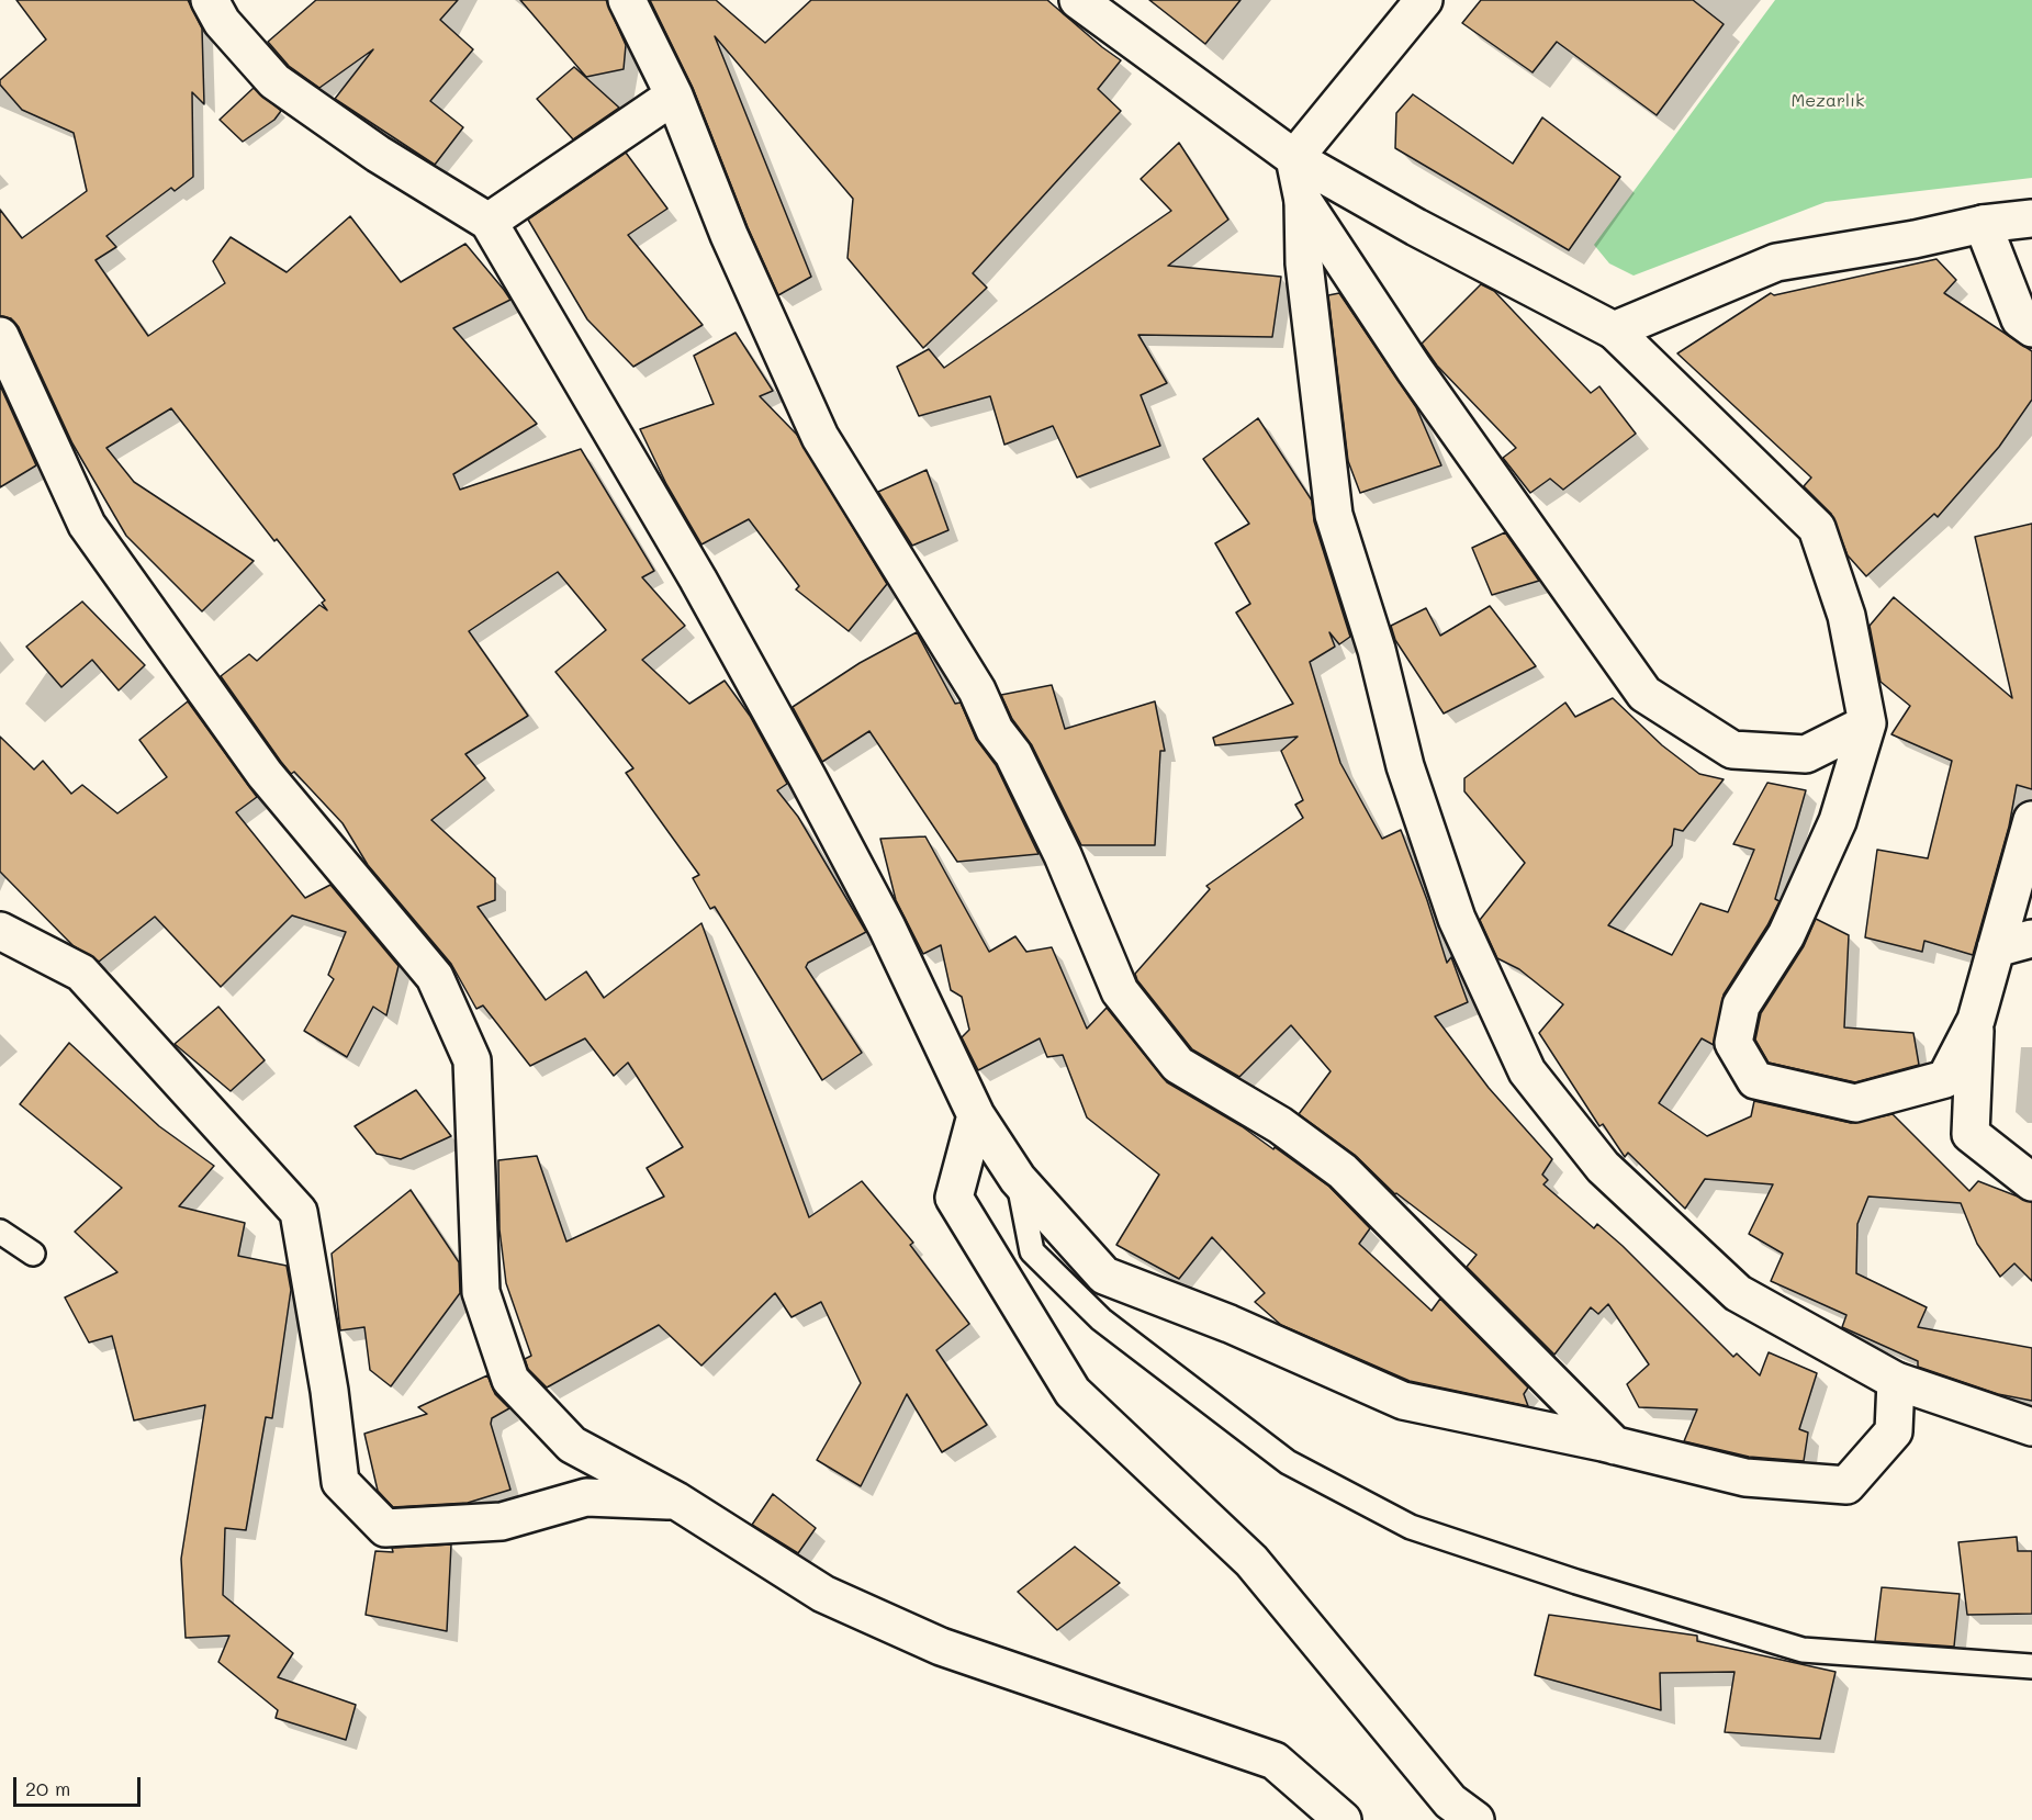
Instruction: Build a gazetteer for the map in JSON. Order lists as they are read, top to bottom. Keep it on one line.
{"parks":["Mezarlık"],"scale_bar":"20 m"}
